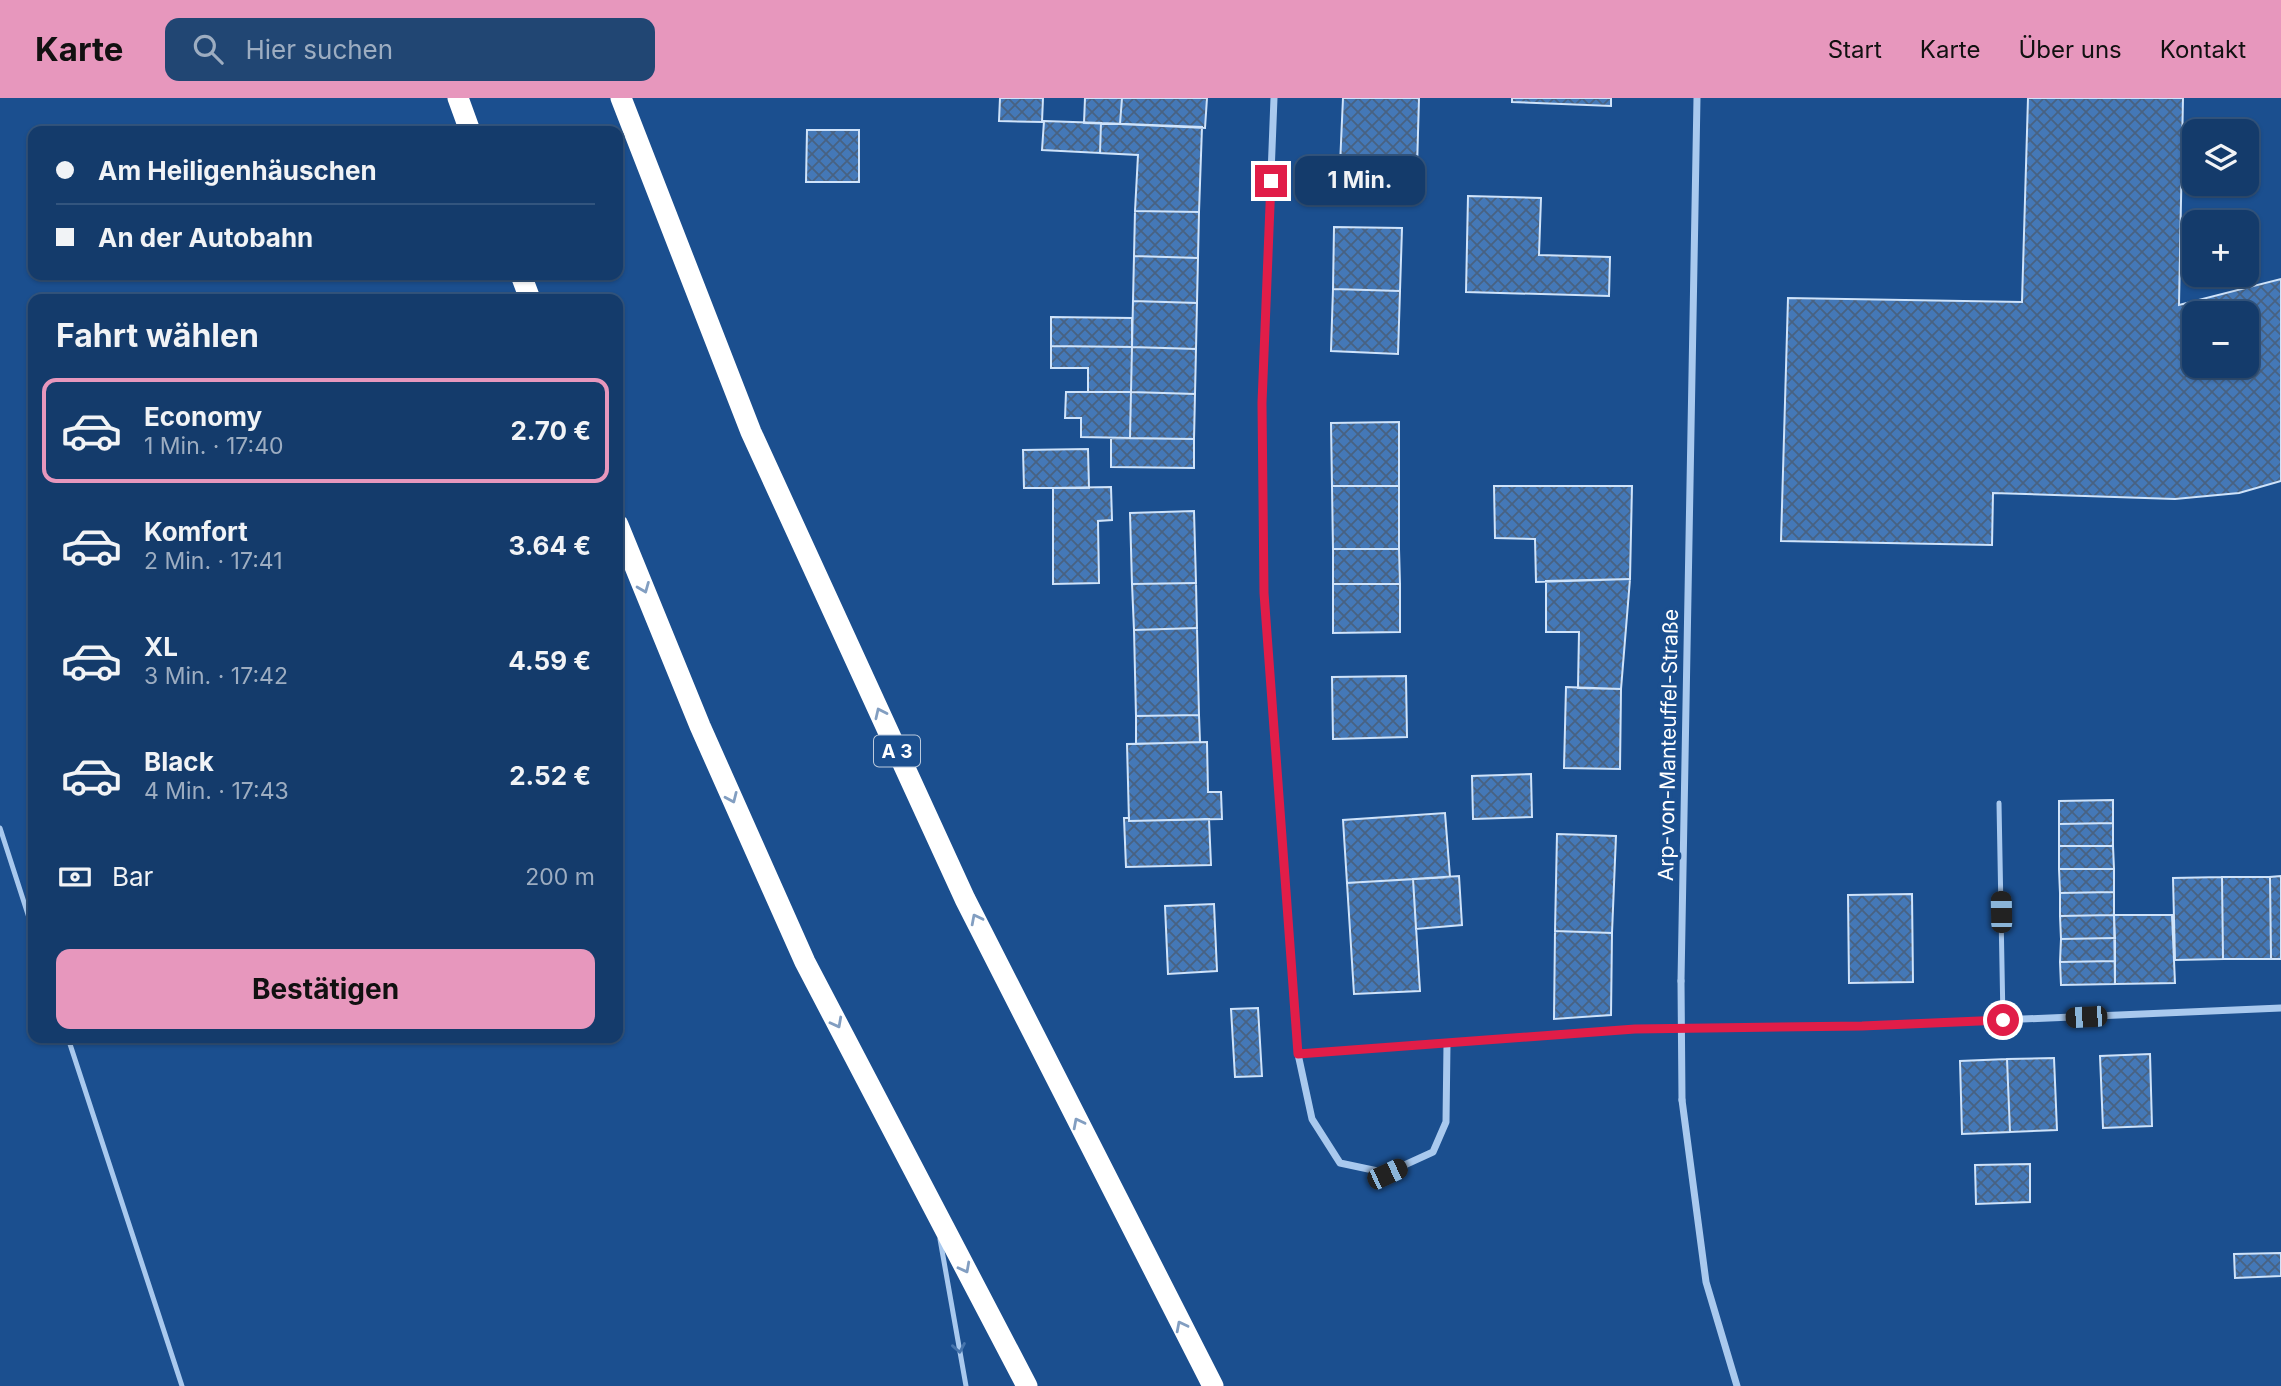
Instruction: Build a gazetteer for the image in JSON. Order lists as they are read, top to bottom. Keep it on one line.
{"streets":{"highway":["A 3"],"street":["Arp-von-Manteuffel-Straße"]},"page":{"header":"Karte","search":"Hier suchen","nav":["Start","Karte","Über uns","Kontakt"],"map_buttons":["+","−"],"banner":["Am Heiligenhäuschen","An der Autobahn"],"bubble":"1 Min.","heading":"Fahrt wählen","list":[{"name":"Economy","note":"1 Min. · 17:40","value":"2.70 €"},{"name":"Komfort","note":"2 Min. · 17:41","value":"3.64 €"},{"name":"XL","note":"3 Min. · 17:42","value":"4.59 €"},{"name":"Black","note":"4 Min. · 17:43","value":"2.52 €"}],"pay":["Bar","200 m"],"buttons":"Bestätigen"}}
